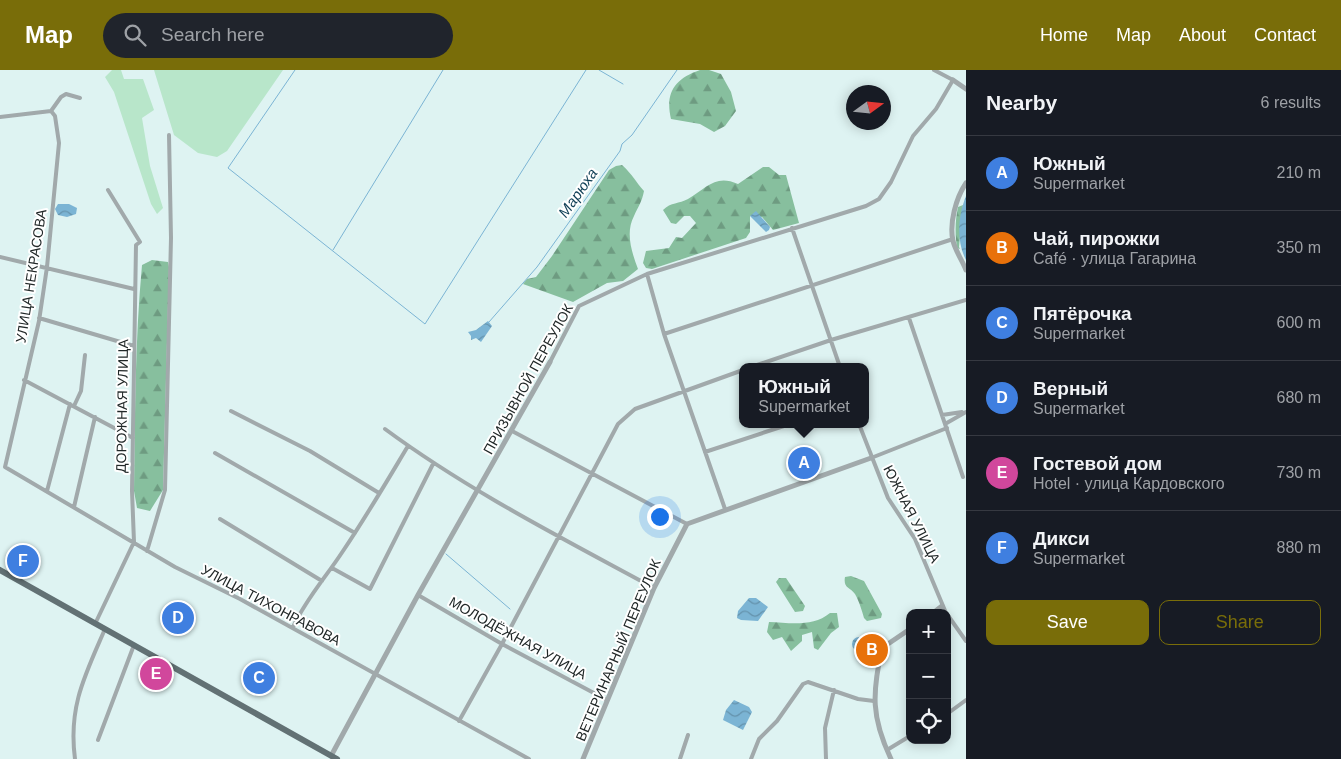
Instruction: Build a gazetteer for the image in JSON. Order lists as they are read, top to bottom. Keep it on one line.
{"streets":{"street":["УЛИЦА НЕКРАСОВА","ПРИЗЫВНОЙ ПЕРЕУЛОК","ДОРОЖНАЯ УЛИЦА","ЮЖНАЯ УЛИЦА","УЛИЦА ТИХОНРАВОВА","МОЛОДЁЖНАЯ УЛИЦА","ВЕТЕРИНАРНЫЙ ПЕРЕУЛОК"]},"crossings":[["УЛИЦА НЕКРАСОВА","УЛИЦА ТИХОНРАВОВА"],["ПРИЗЫВНОЙ ПЕРЕУЛОК","УЛИЦА ТИХОНРАВОВА"],["ПРИЗЫВНОЙ ПЕРЕУЛОК","МОЛОДЁЖНАЯ УЛИЦА"],["ДОРОЖНАЯ УЛИЦА","УЛИЦА ТИХОНРАВОВА"],["МОЛОДЁЖНАЯ УЛИЦА","ВЕТЕРИНАРНЫЙ ПЕРЕУЛОК"]],"water":["Марюха"],"north":"right","page":{"header":"Map","search":"Search here","nav":["Home","Map","About","Contact"],"heading":["Nearby","6 results"],"list":[{"mark":"A","name":"Южный","note":"Supermarket","value":"210 m"},{"mark":"B","name":"Чай, пирожки","note":"Café · улица Гагарина","value":"350 m"},{"mark":"C","name":"Пятёрочка","note":"Supermarket","value":"600 m"},{"mark":"D","name":"Верный","note":"Supermarket","value":"680 m"},{"mark":"E","name":"Гостевой дом","note":"Hotel · улица Кардовского","value":"730 m"},{"mark":"F","name":"Дикси","note":"Supermarket","value":"880 m"}],"popup":["Южный","Supermarket"],"pins":["A","F","D","B","E","C"],"buttons":["Save","Share"],"map_buttons":["+","−"]}}
